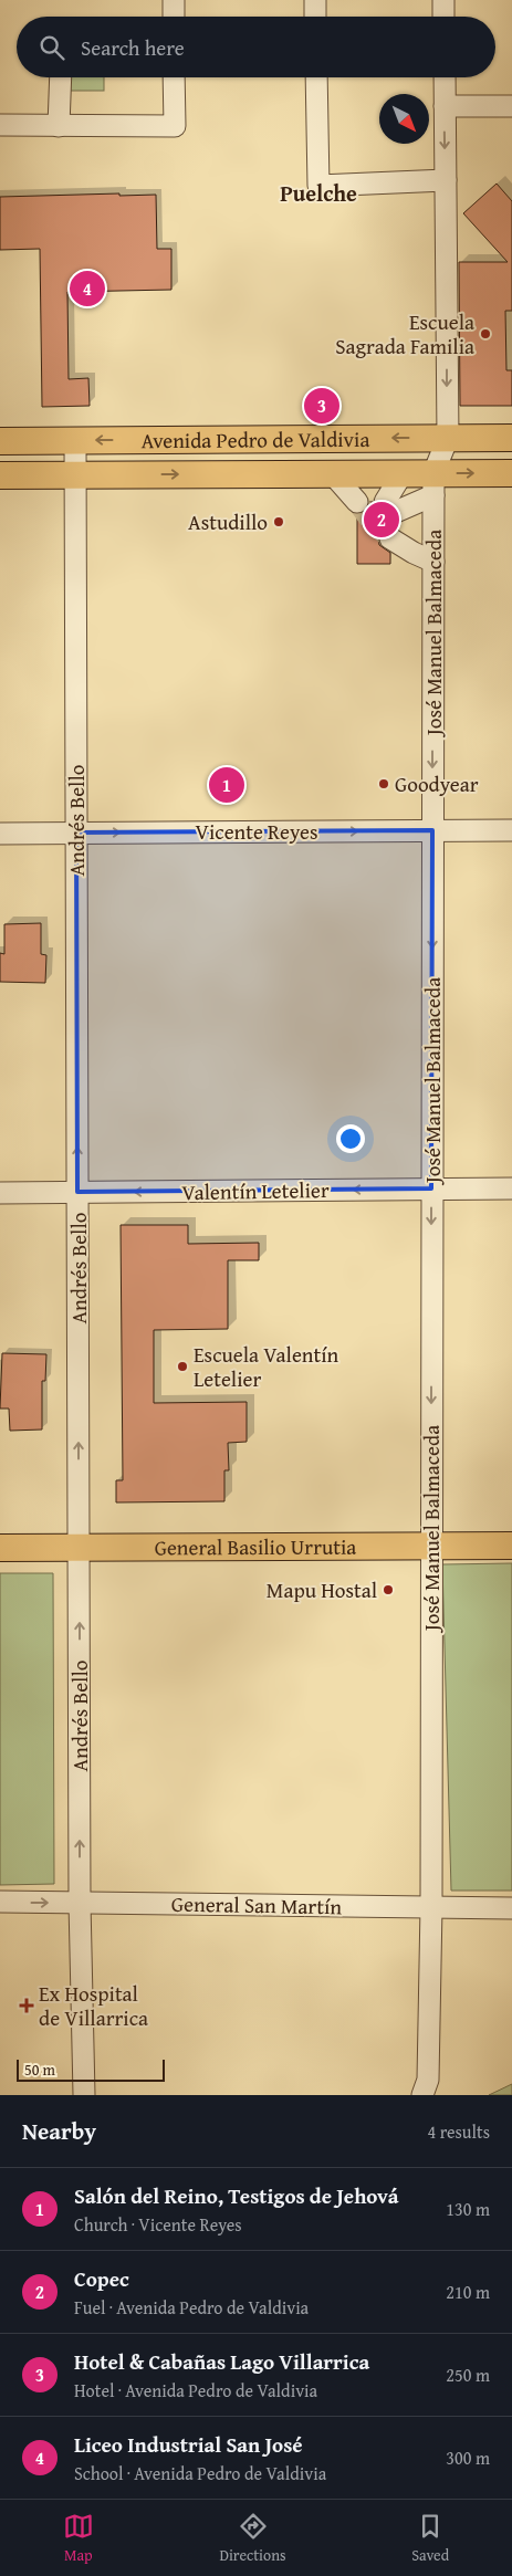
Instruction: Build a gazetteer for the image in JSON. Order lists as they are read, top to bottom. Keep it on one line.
{"streets":{"main road":["Avenida Pedro de Valdivia","General Basilio Urrutia"],"street":["José Manuel Balmaceda","Andrés Bello","Vicente Reyes","Valentín Letelier","General San Martín"]},"crossings":[["Avenida Pedro de Valdivia","José Manuel Balmaceda"],["Avenida Pedro de Valdivia","Andrés Bello"],["José Manuel Balmaceda","Vicente Reyes"],["José Manuel Balmaceda","Valentín Letelier"],["José Manuel Balmaceda","General Basilio Urrutia"],["José Manuel Balmaceda","General San Martín"],["Andrés Bello","Vicente Reyes"],["Andrés Bello","Valentín Letelier"],["Andrés Bello","General Basilio Urrutia"],["Andrés Bello","General San Martín"]],"one_way":["José Manuel Balmaceda","Andrés Bello","Vicente Reyes","Valentín Letelier"],"districts":["Puelche"],"places":{"other":["Escuela Sagrada Familia","Astudillo","Goodyear","Escuela Valentín Letelier","Mapu Hostal"],"health":["Ex Hospital de Villarrica"]},"scale_bar":"50 m","north":"bottom right","page":{"search":"Search here","pins":["4","3","2","1"],"scale":"50 m","heading":["Nearby","4 results"],"list":[{"mark":"1","name":"Salón del Reino, Testigos de Jehová","note":"Church · Vicente Reyes","value":"130 m"},{"mark":"2","name":"Copec","note":"Fuel · Avenida Pedro de Valdivia","value":"210 m"},{"mark":"3","name":"Hotel & Cabañas Lago Villarrica","note":"Hotel · Avenida Pedro de Valdivia","value":"250 m"},{"mark":"4","name":"Liceo Industrial San José","note":"School · Avenida Pedro de Valdivia","value":"300 m"}],"nav":["Map","Directions","Saved"]}}
